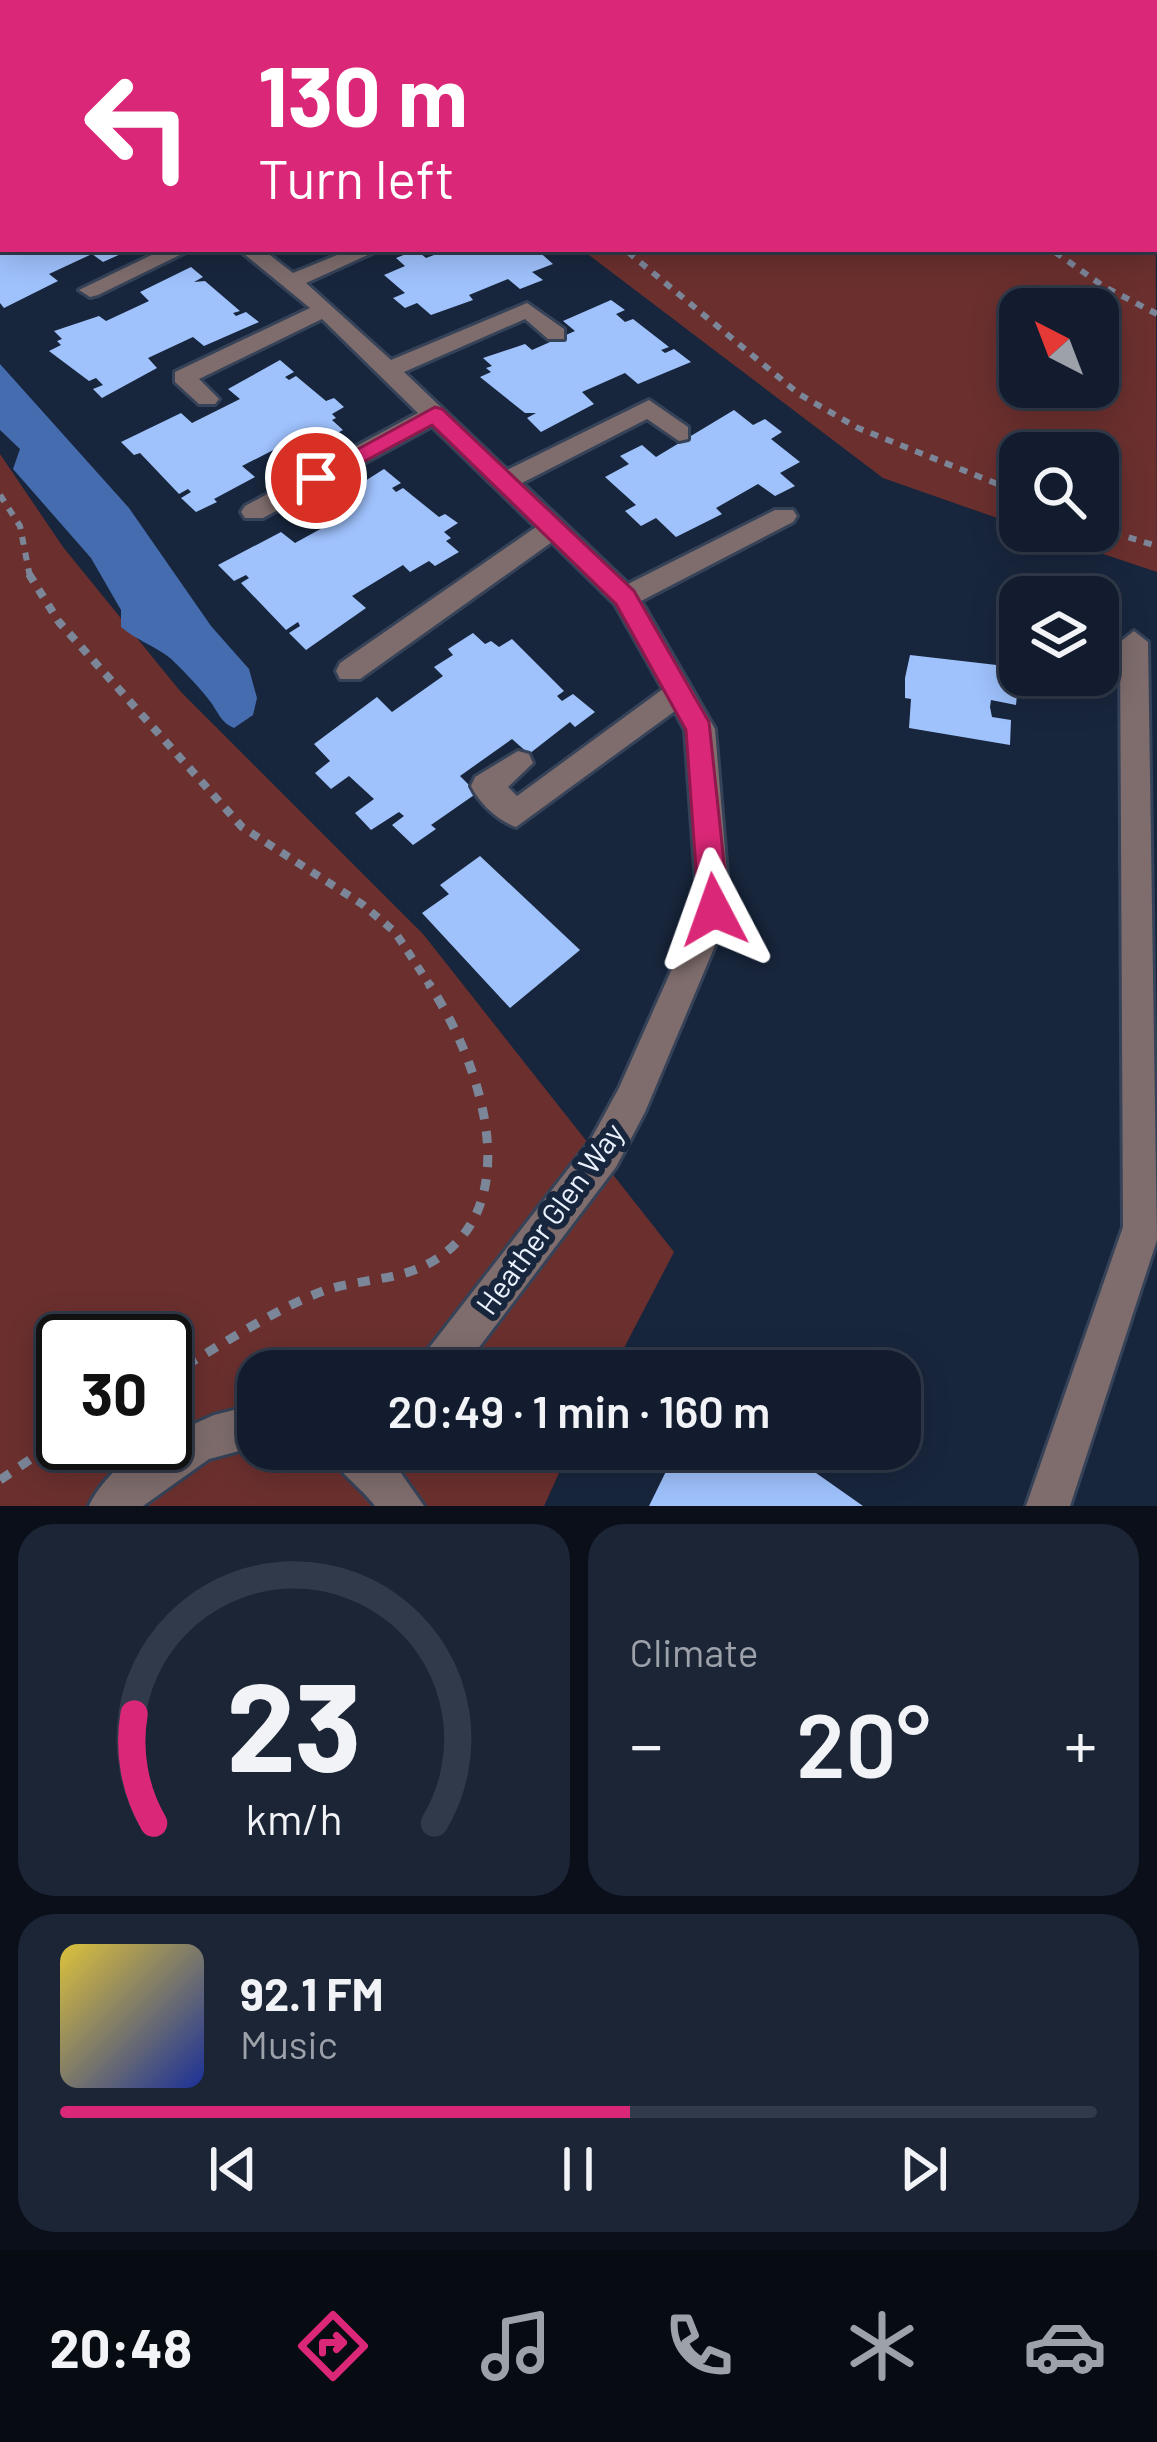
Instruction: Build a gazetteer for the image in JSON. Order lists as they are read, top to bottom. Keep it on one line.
{"streets":{"street":["Heather Glen Way"]},"north":"top left","page":{"turn":["130 m","Turn left"],"limit":"30","trip":"20:49 · 1 min · 160 m","tile":"Climate","heat":["−","20°","+"],"song":["92.1 FM","Music"],"tabs":"20:48","gauge":["23","km/h"]}}
